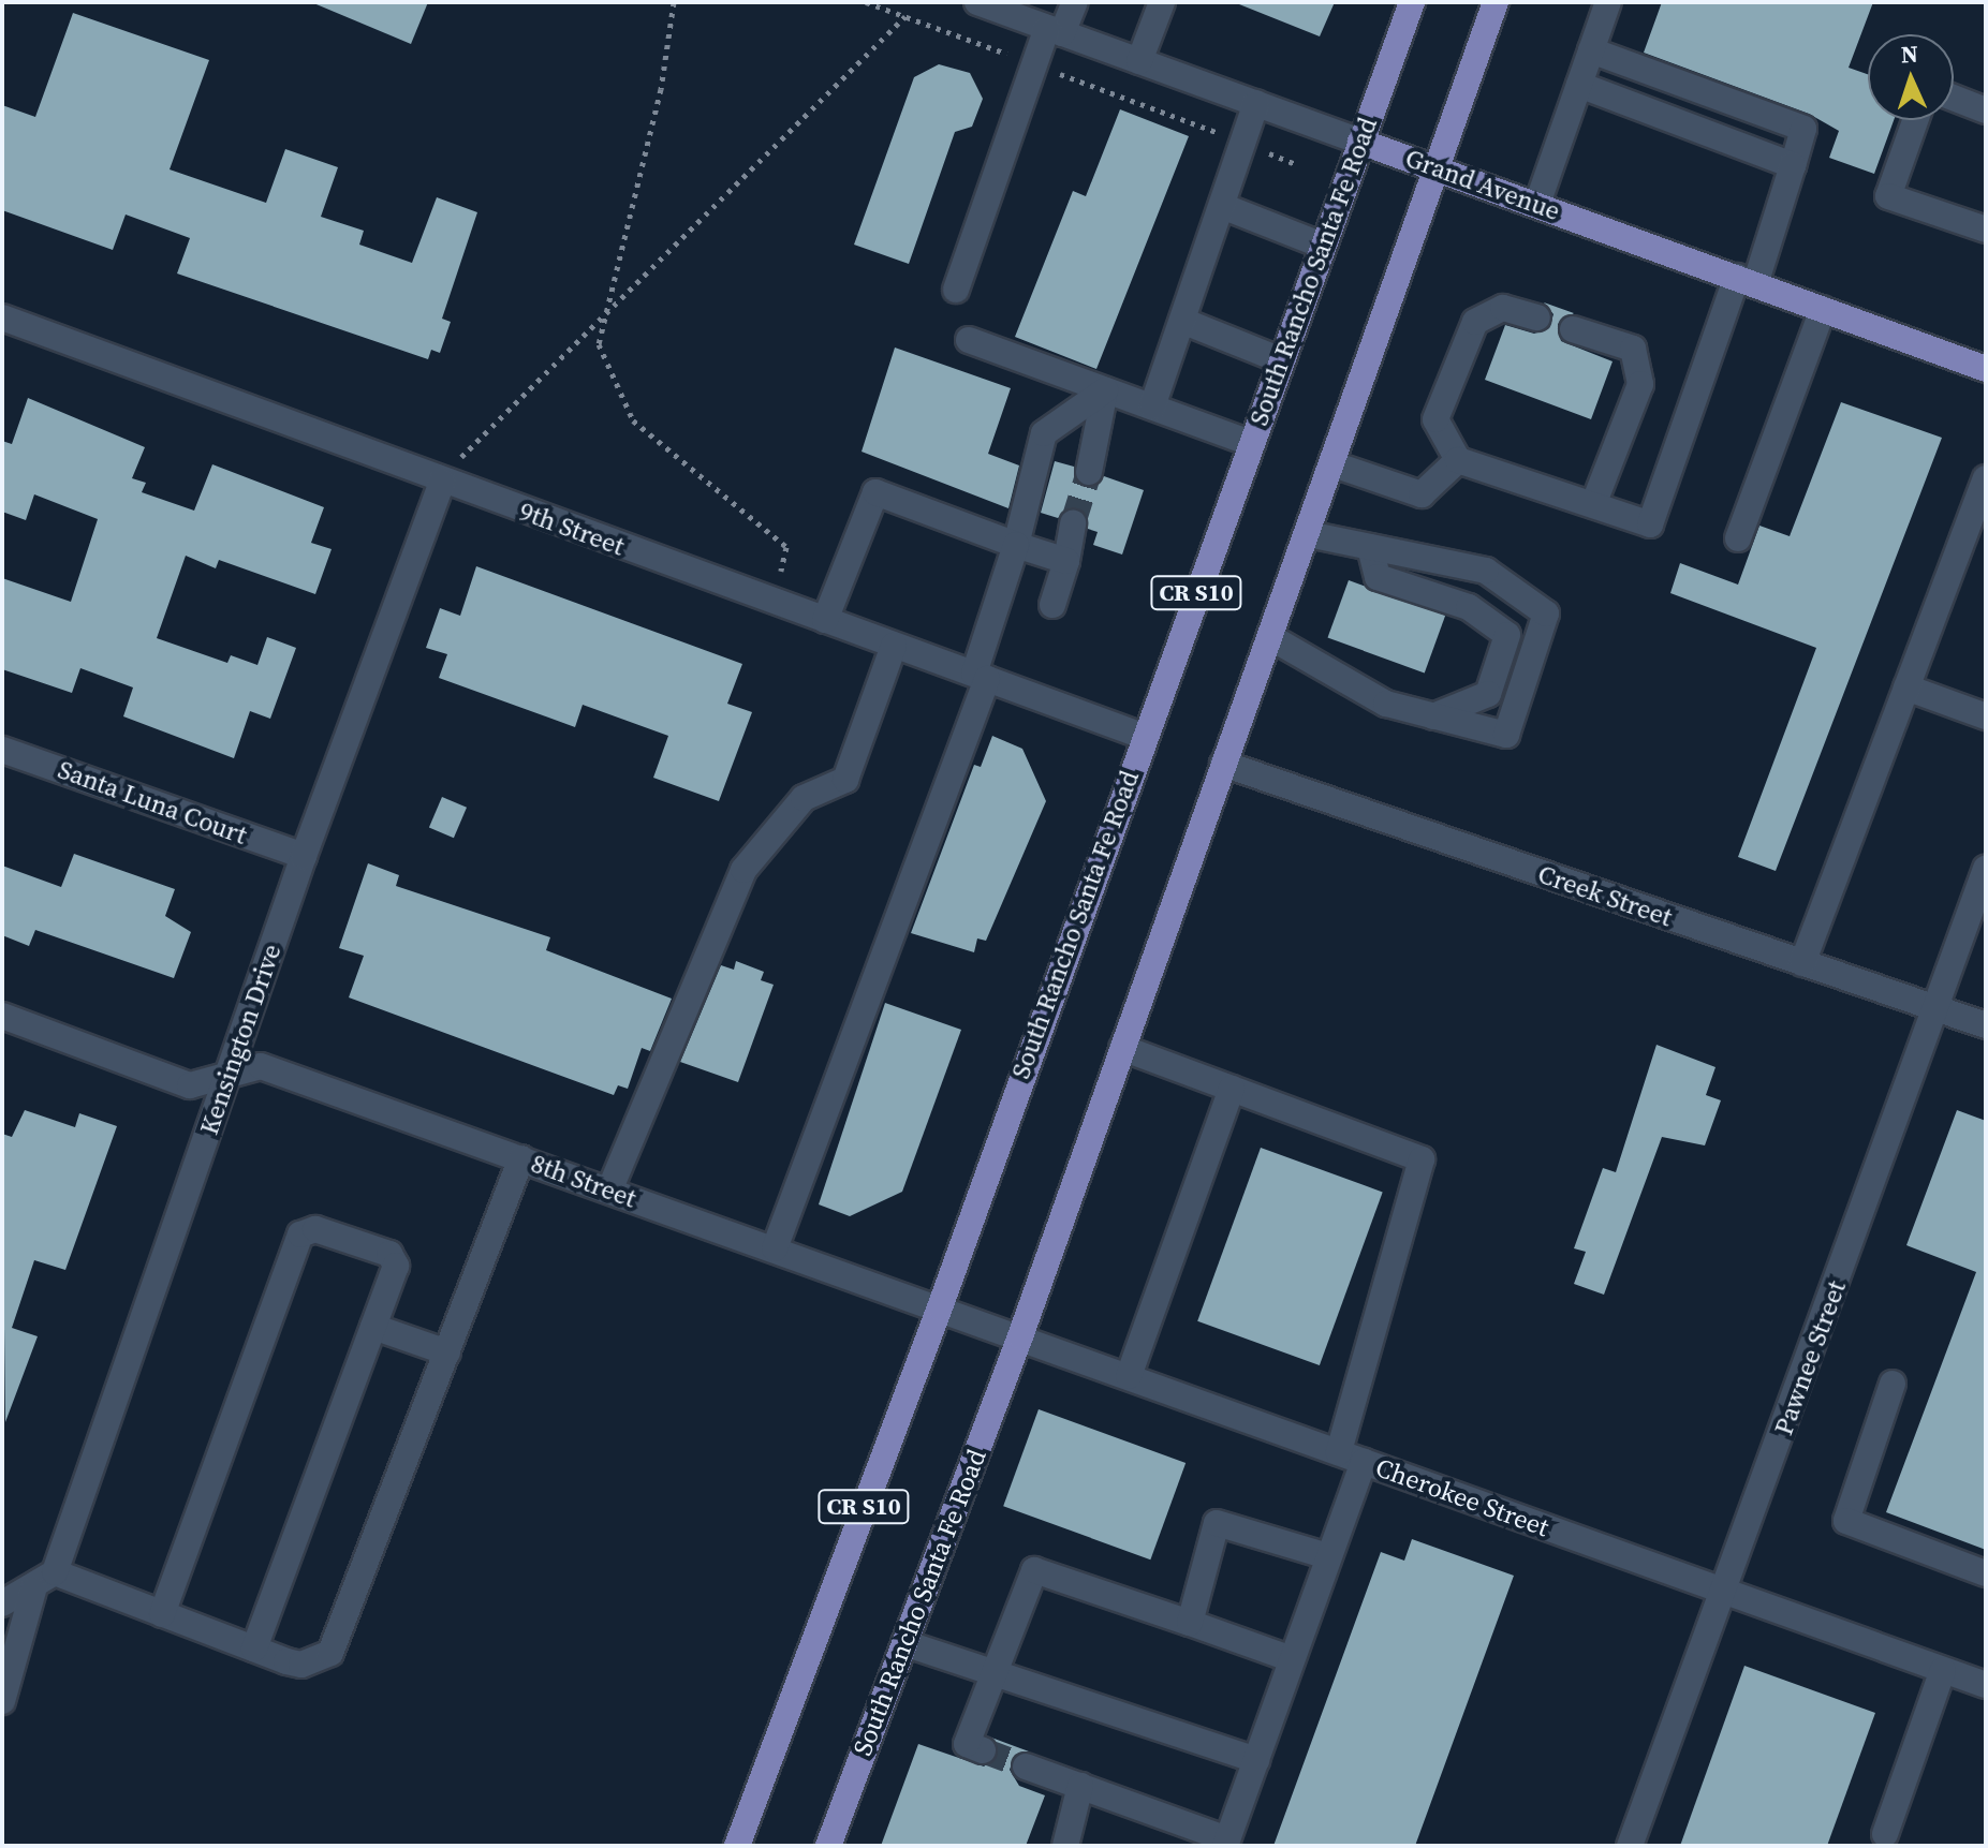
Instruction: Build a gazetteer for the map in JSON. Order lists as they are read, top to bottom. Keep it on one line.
{"streets":{"main road":["Grand Avenue","South Rancho Santa Fe Road","CR S10"],"street":["9th Street","Santa Luna Court","Creek Street","Kensington Drive","8th Street","Pawnee Street","Cherokee Street"]},"crossings":[["Grand Avenue","South Rancho Santa Fe Road"],["South Rancho Santa Fe Road","9th Street"],["South Rancho Santa Fe Road","Creek Street"],["South Rancho Santa Fe Road","8th Street"],["South Rancho Santa Fe Road","Cherokee Street"],["9th Street","Kensington Drive"],["Santa Luna Court","Kensington Drive"],["Creek Street","Pawnee Street"],["Kensington Drive","8th Street"],["8th Street","Cherokee Street"],["Pawnee Street","Cherokee Street"]],"north":"top"}
